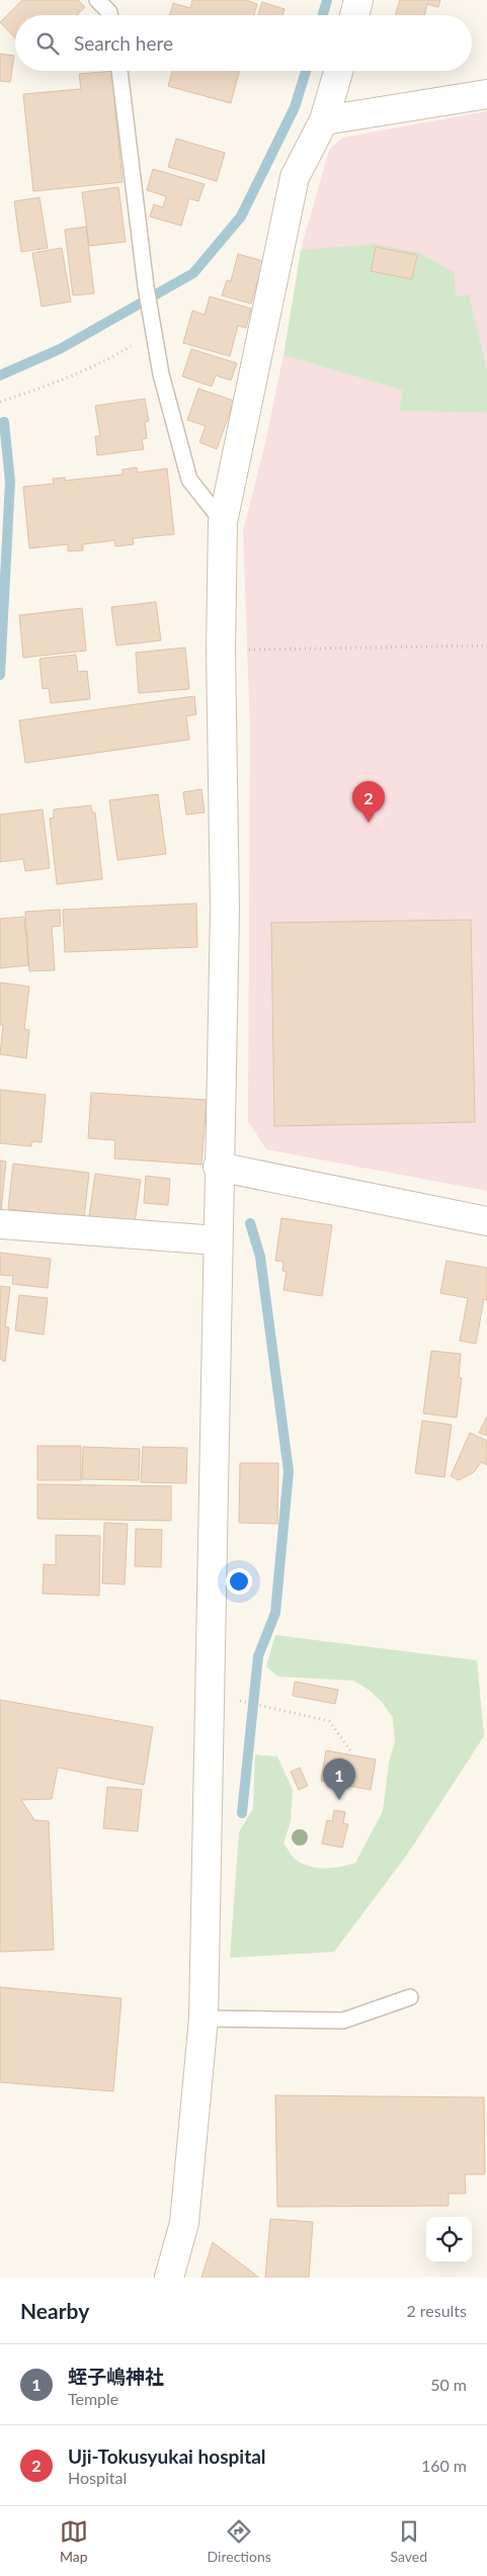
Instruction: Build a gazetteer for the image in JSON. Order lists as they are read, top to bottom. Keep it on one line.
{"page":{"search":"Search here","pins":["2","1"],"heading":["Nearby","2 results"],"list":[{"mark":"1","name":"蛭子嶋神社","note":"Temple","value":"50 m"},{"mark":"2","name":"Uji-Tokusyukai hospital","note":"Hospital","value":"160 m"}],"nav":["Map","Directions","Saved"]}}
